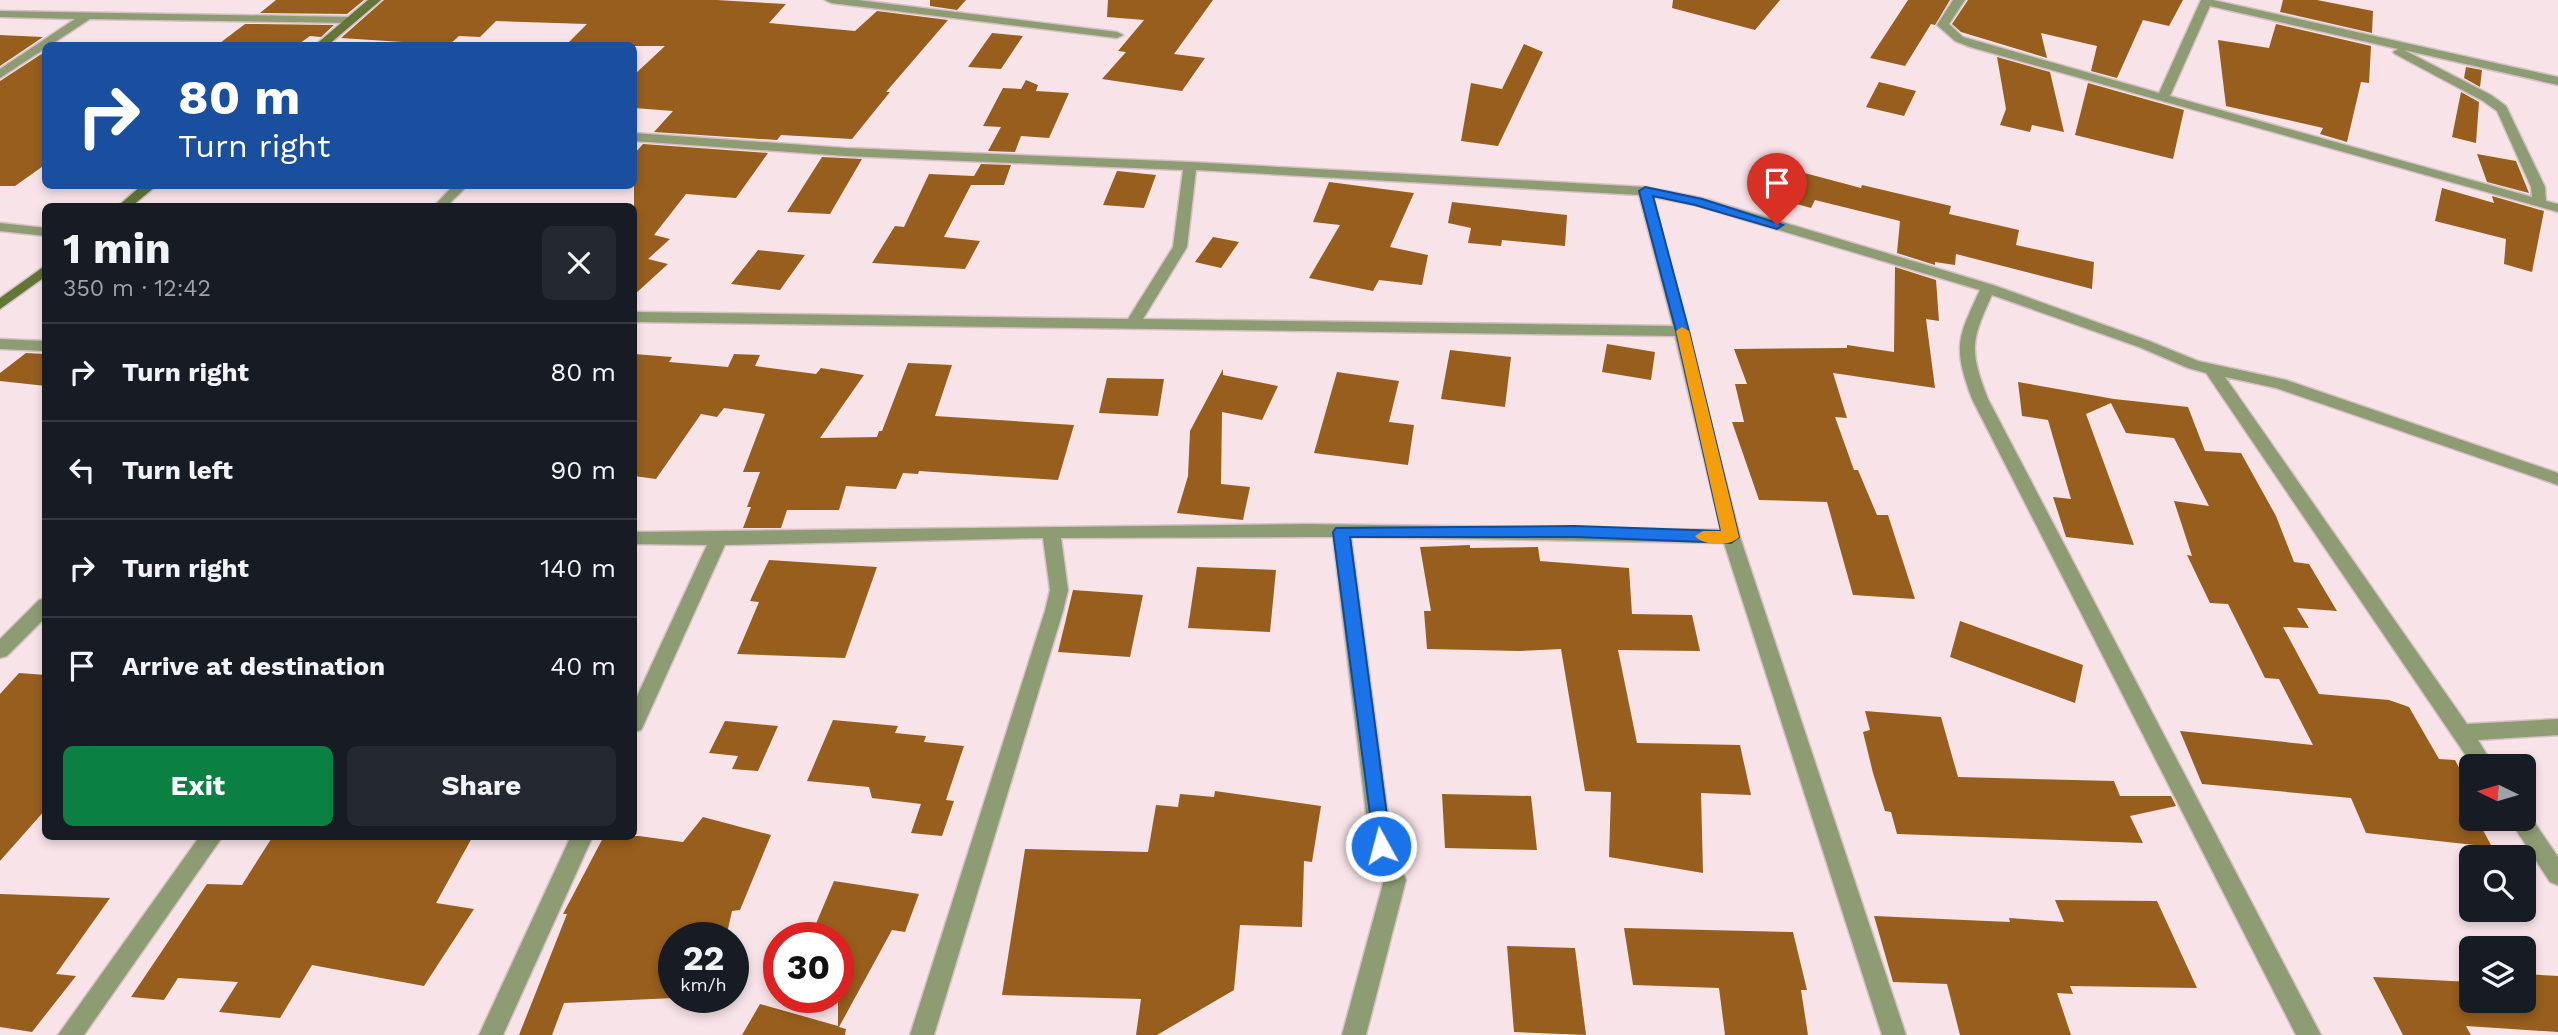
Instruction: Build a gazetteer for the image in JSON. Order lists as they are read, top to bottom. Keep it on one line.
{"north":"left","page":{"turn":["80 m","Turn right"],"heading":["1 min","350 m · 12:42"],"list":[{"name":"Turn right","value":"80 m"},{"name":"Turn left","value":"90 m"},{"name":"Turn right","value":"140 m"},{"name":"Arrive at destination","value":"40 m"}],"buttons":["Exit","Share"],"speed":"22 km/h","limit":"30"}}
